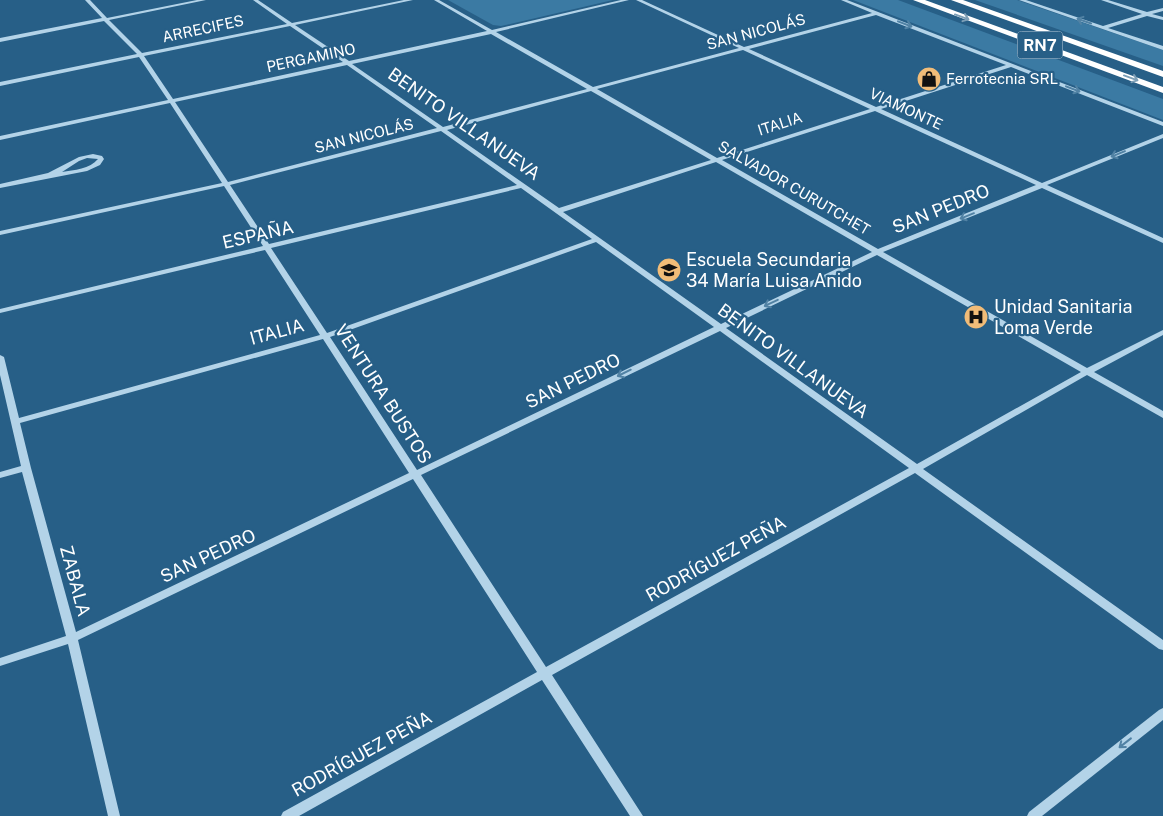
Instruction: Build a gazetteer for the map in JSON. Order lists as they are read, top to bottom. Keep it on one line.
{"streets":{"highway":["RN7"],"street":["ARRECIFES","SAN NICOLÁS","PERGAMINO","VIAMONTE","BENITO VILLANUEVA","ITALIA","SALVADOR CURUTCHET","SAN PEDRO","ESPAÑA","VENTURA BUSTOS","RODRÍGUEZ PEÑA","ZABALA"]},"crossings":[["ARRECIFES","BENITO VILLANUEVA"],["ARRECIFES","VENTURA BUSTOS"],["SAN NICOLÁS","VIAMONTE"],["SAN NICOLÁS","BENITO VILLANUEVA"],["SAN NICOLÁS","SALVADOR CURUTCHET"],["SAN NICOLÁS","VENTURA BUSTOS"],["PERGAMINO","BENITO VILLANUEVA"],["PERGAMINO","SALVADOR CURUTCHET"],["PERGAMINO","VENTURA BUSTOS"],["VIAMONTE","ITALIA"],["VIAMONTE","SAN PEDRO"],["BENITO VILLANUEVA","ITALIA"],["BENITO VILLANUEVA","SAN PEDRO"],["BENITO VILLANUEVA","ESPAÑA"],["BENITO VILLANUEVA","RODRÍGUEZ PEÑA"],["ITALIA","SALVADOR CURUTCHET"],["ITALIA","VENTURA BUSTOS"],["ITALIA","ZABALA"],["SALVADOR CURUTCHET","SAN PEDRO"],["SALVADOR CURUTCHET","RODRÍGUEZ PEÑA"],["SAN PEDRO","VENTURA BUSTOS"],["SAN PEDRO","ZABALA"],["ESPAÑA","VENTURA BUSTOS"],["VENTURA BUSTOS","RODRÍGUEZ PEÑA"]],"one_way":["SAN PEDRO"],"places":{"shop":["Ferrotecnia SRL"],"school or university":["Escuela Secundaria 34 María Luisa Anido"],"hospital":["Unidad Sanitaria Loma Verde"]}}
